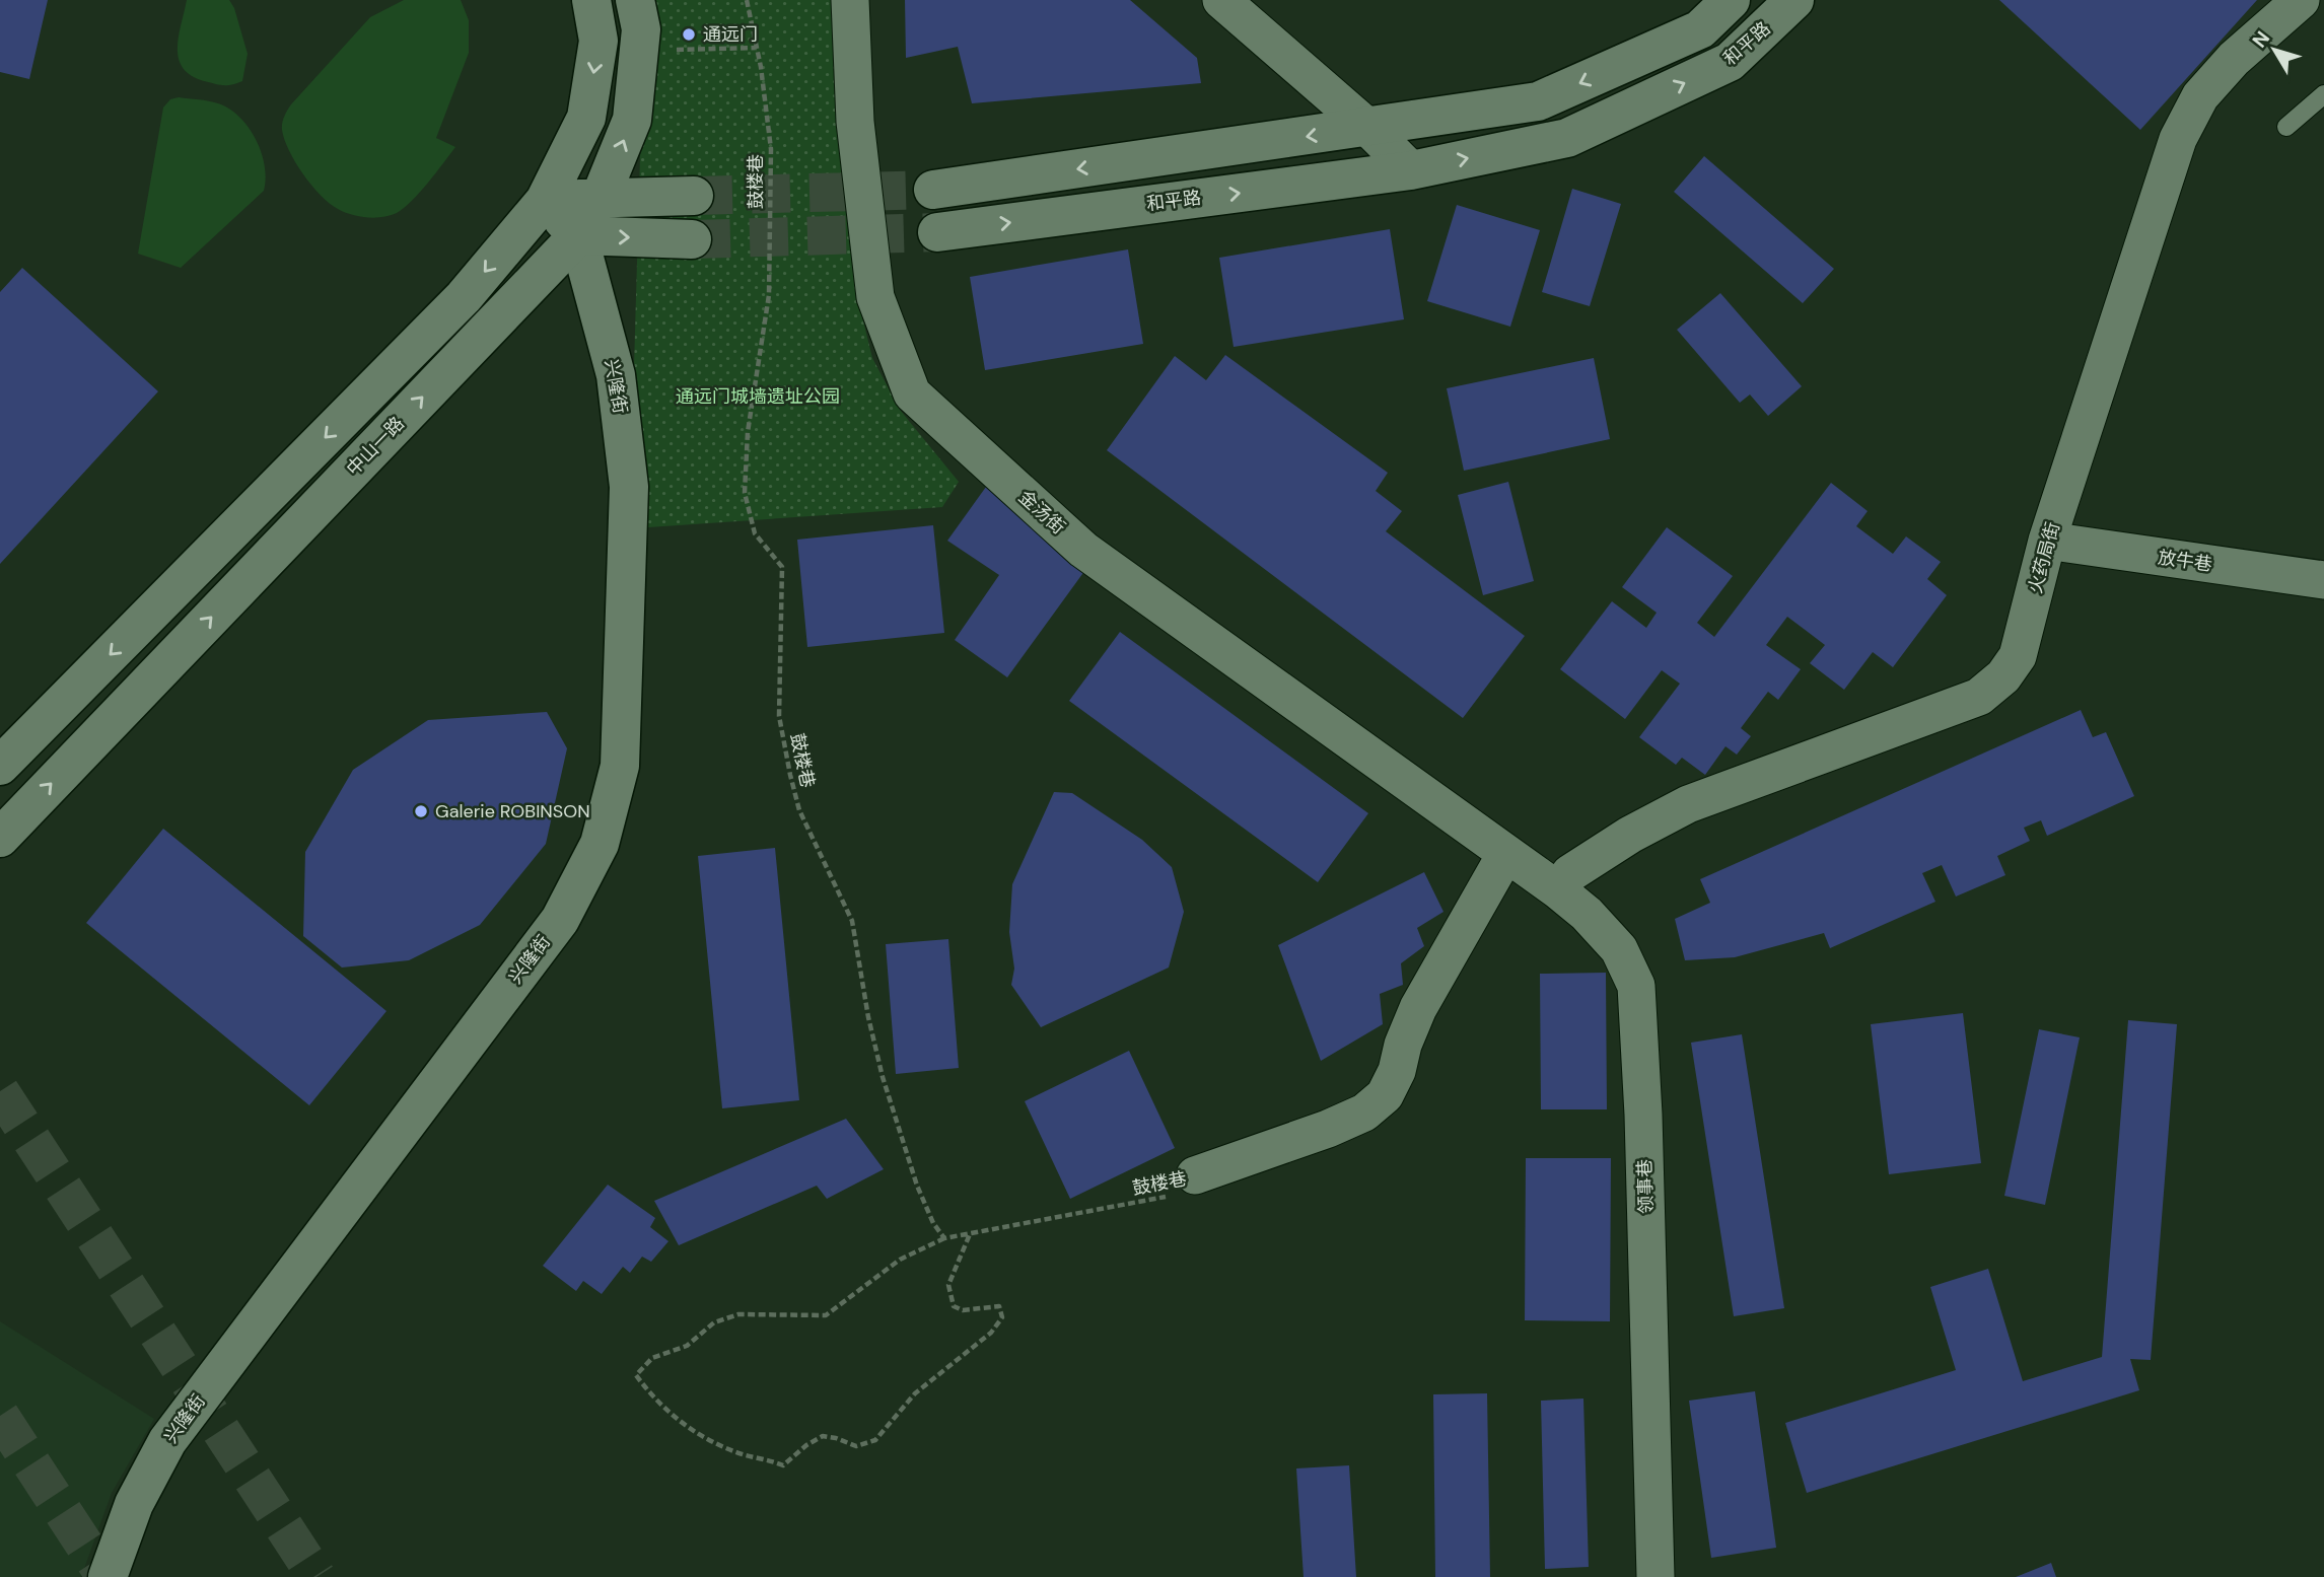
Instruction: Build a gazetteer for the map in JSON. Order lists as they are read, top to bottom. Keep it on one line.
{"streets":{"main road":["和平路","兴隆街","中山一路"],"street":["金汤街","火药局街","放牛巷","领事巷"],"path":["鼓楼巷"]},"crossings":[["兴隆街","中山一路"],["金汤街","领事巷"],["火药局街","放牛巷"],["火药局街","领事巷"]],"parks":["通远门城墙遗址公园"],"places":["通远门","Galerie ROBINSON"],"north":"top left"}
